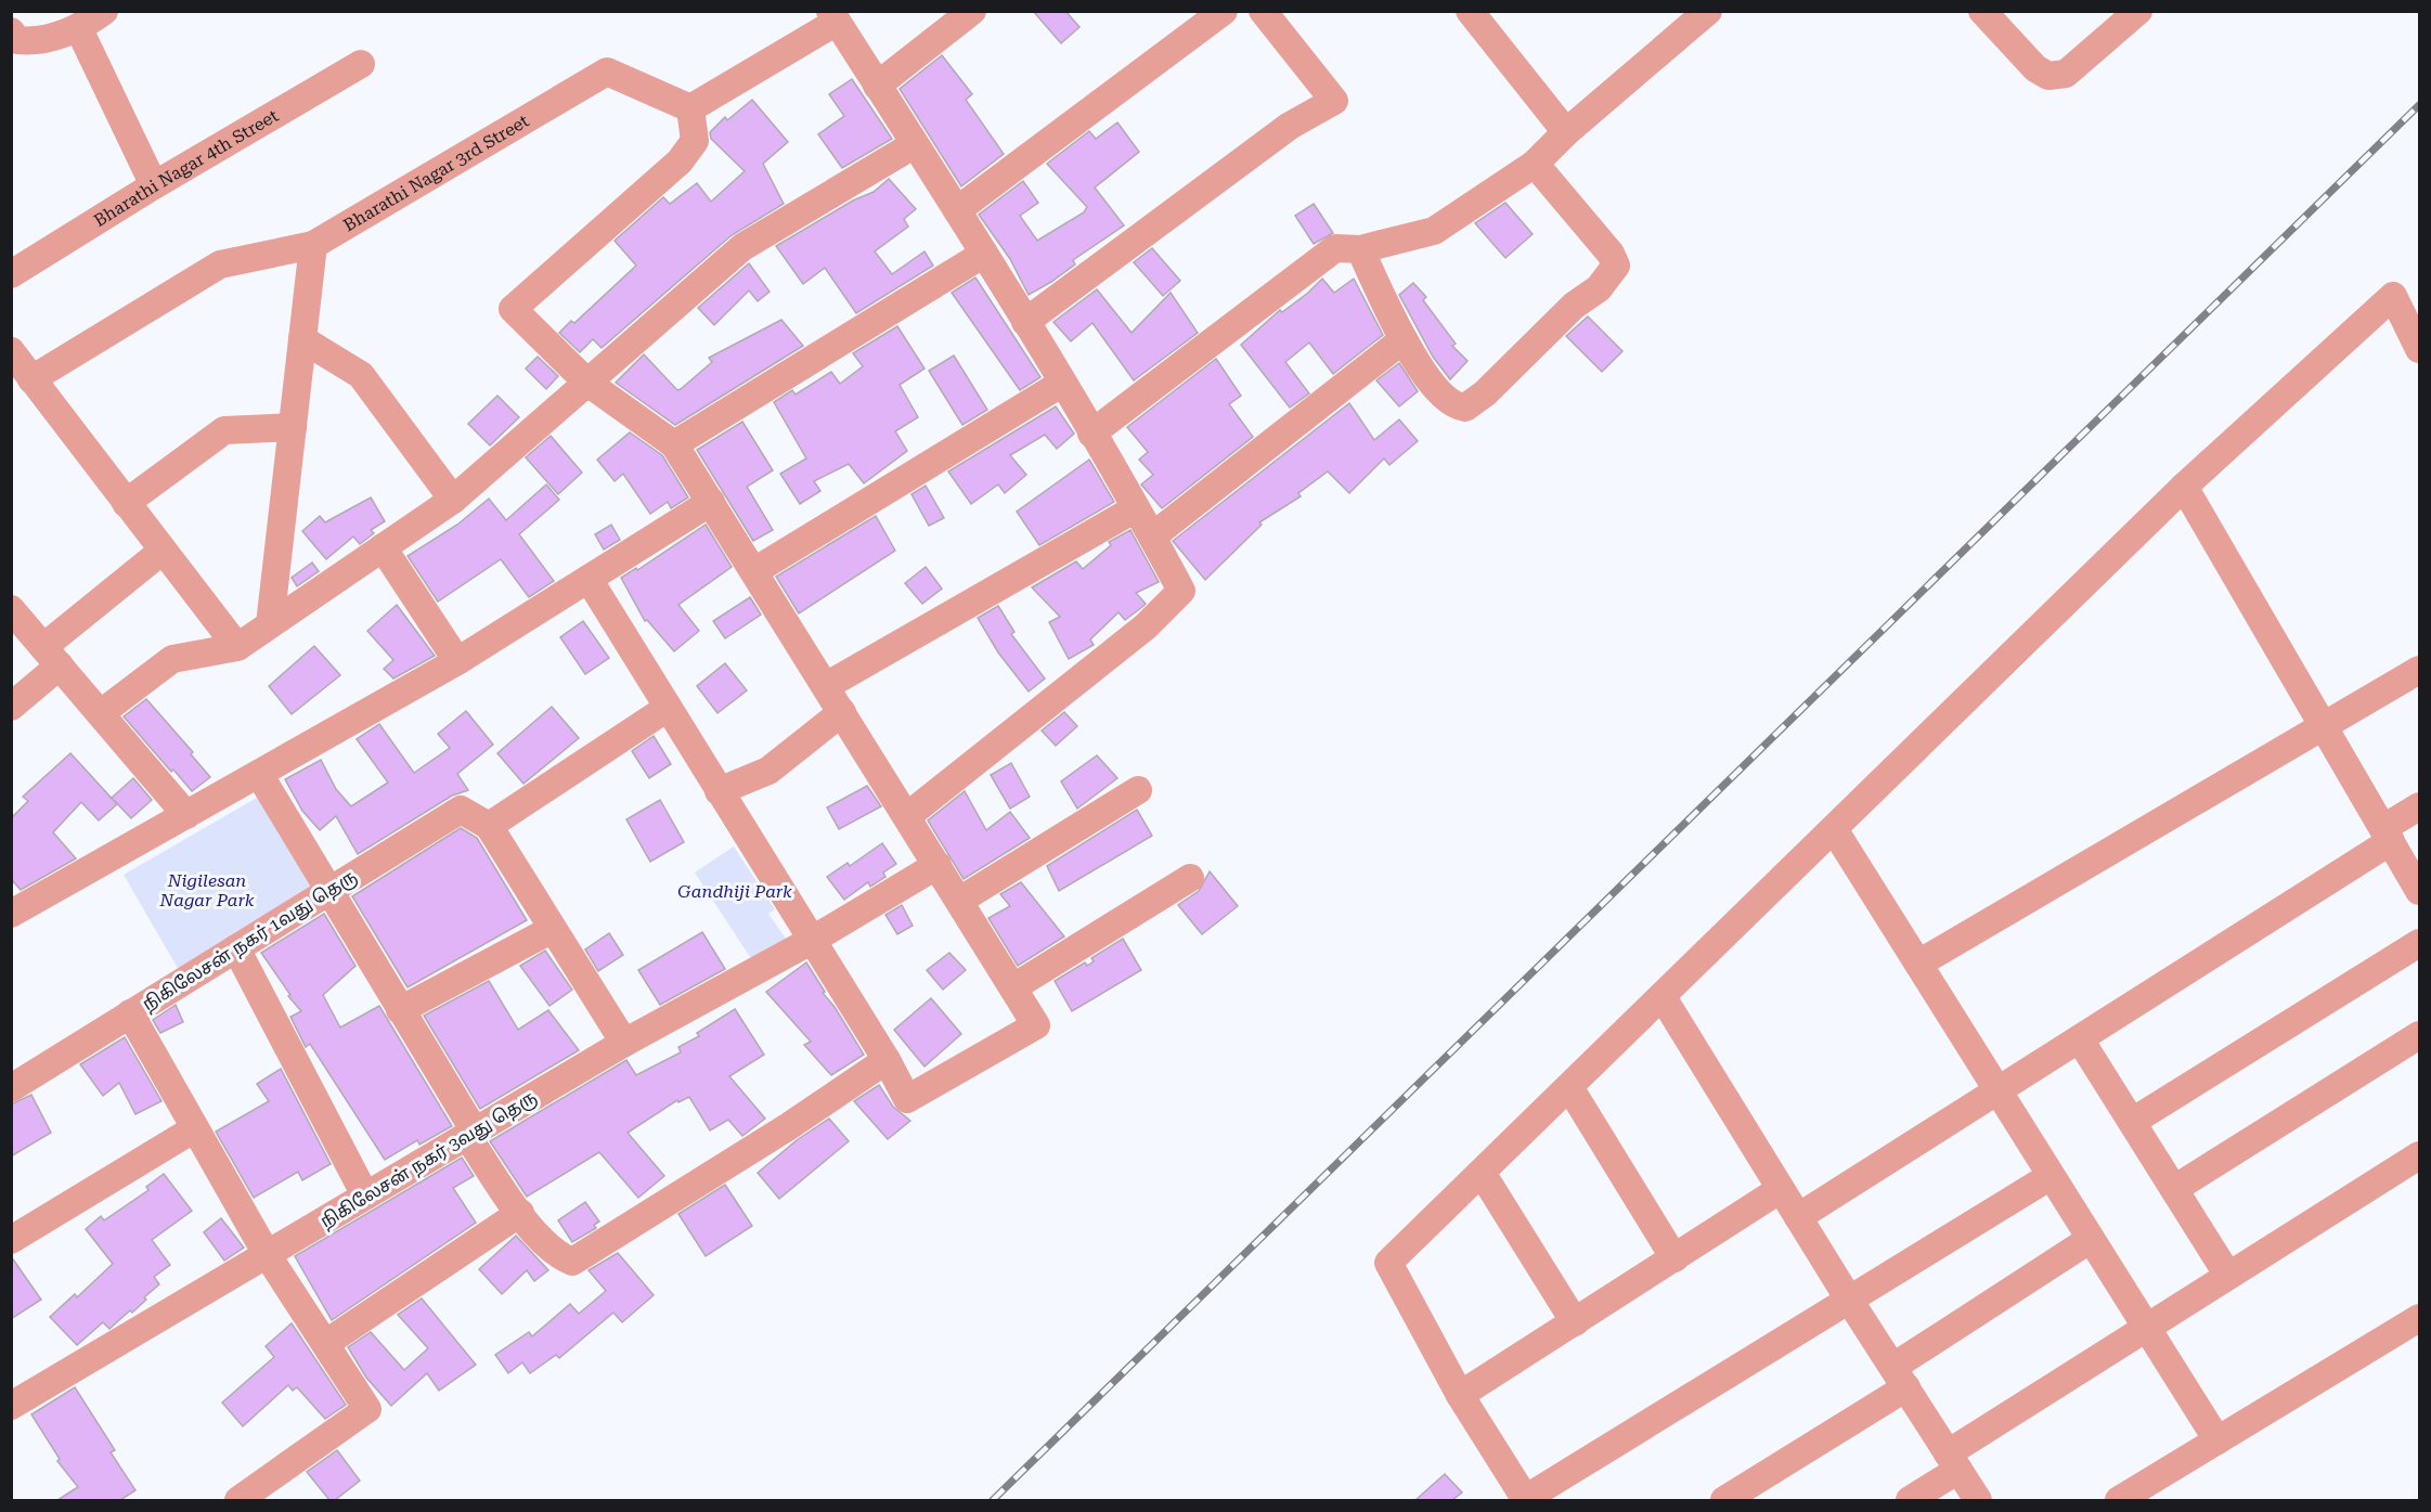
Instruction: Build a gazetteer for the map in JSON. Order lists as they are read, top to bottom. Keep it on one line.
{"streets":{"street":["Bharathi Nagar 4th Street","Bharathi Nagar 3rd Street","நிகிலேசன் நகர் 1வது தெரு","நிகிலேசன் நகர் 3வது தெரு"]},"parks":["Nigilesan Nagar Park","Gandhiji Park"]}
